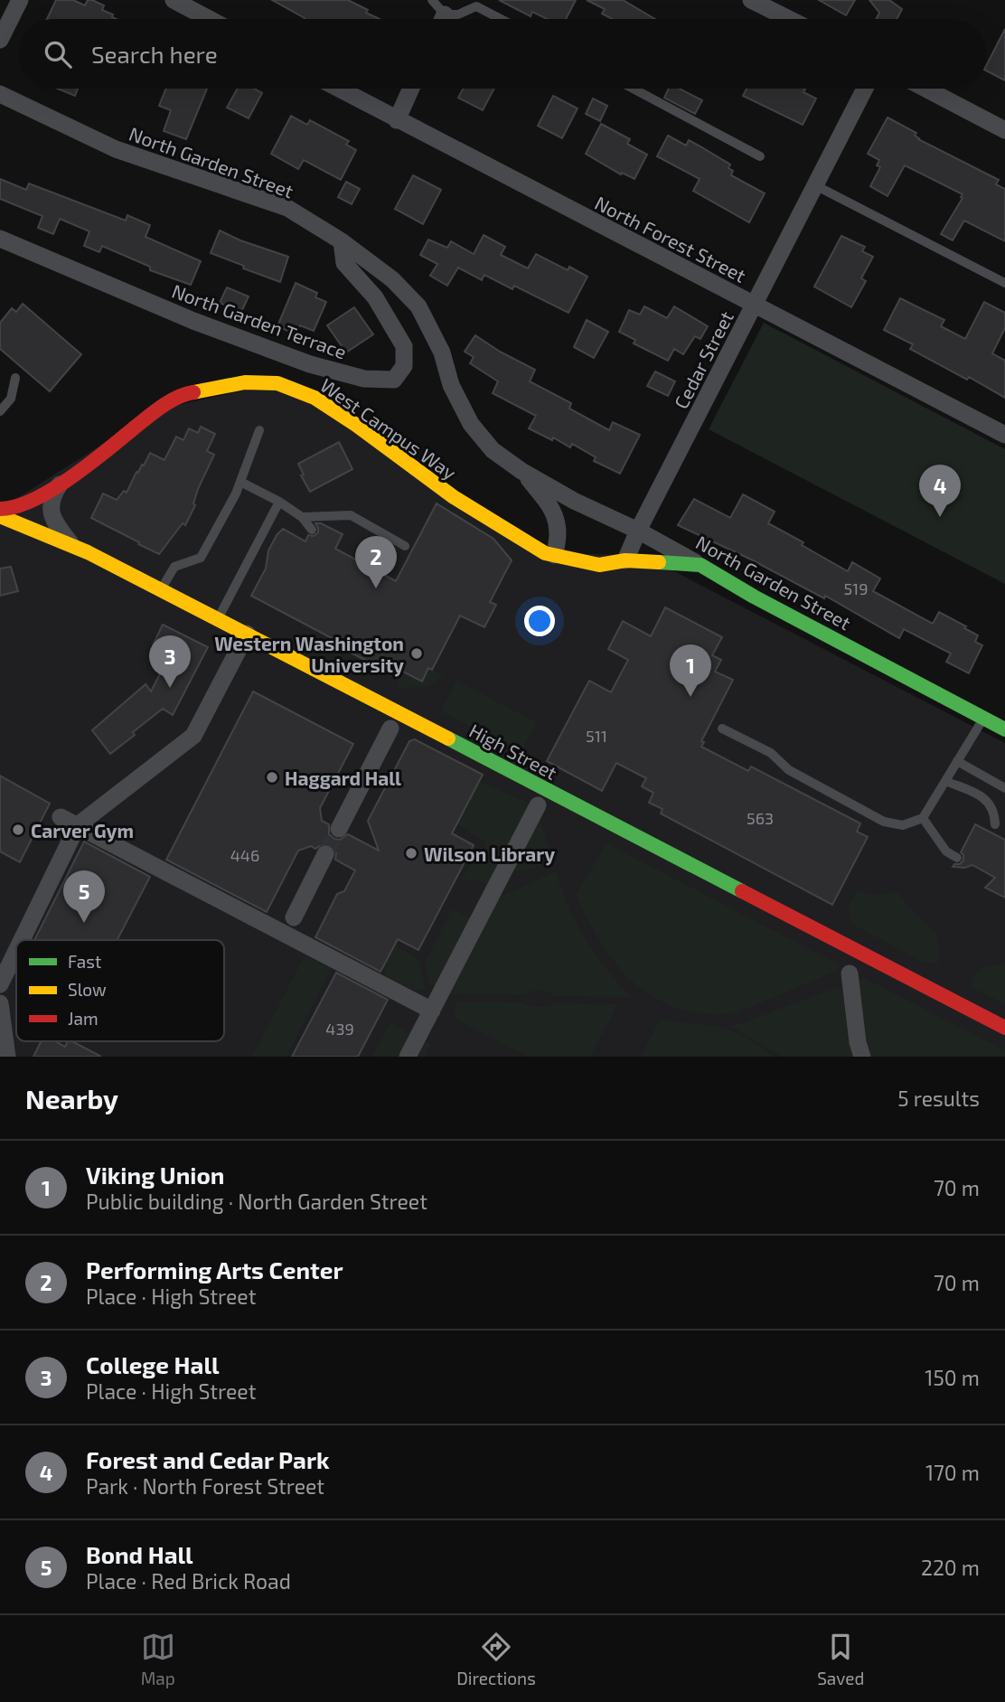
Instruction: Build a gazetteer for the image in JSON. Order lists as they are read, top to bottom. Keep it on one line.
{"streets":{"street":["North Garden Street","North Forest Street","North Garden Terrace","Cedar Street","West Campus Way","High Street"]},"crossings":[["North Garden Street","North Garden Terrace"],["North Garden Street","Cedar Street"],["North Garden Street","West Campus Way"],["North Forest Street","Cedar Street"],["Cedar Street","West Campus Way"]],"places":["Western Washington University","Haggard Hall","Carver Gym","Wilson Library"],"house_numbers":["519","511","563","446","439"],"legend":["Fast","Slow","Jam"],"page":{"search":"Search here","pins":["4","2","3","1","5"],"heading":["Nearby","5 results"],"list":[{"mark":"1","name":"Viking Union","note":"Public building · North Garden Street","value":"70 m"},{"mark":"2","name":"Performing Arts Center","note":"Place · High Street","value":"70 m"},{"mark":"3","name":"College Hall","note":"Place · High Street","value":"150 m"},{"mark":"4","name":"Forest and Cedar Park","note":"Park · North Forest Street","value":"170 m"},{"mark":"5","name":"Bond Hall","note":"Place · Red Brick Road","value":"220 m"}],"nav":["Map","Directions","Saved"]}}
